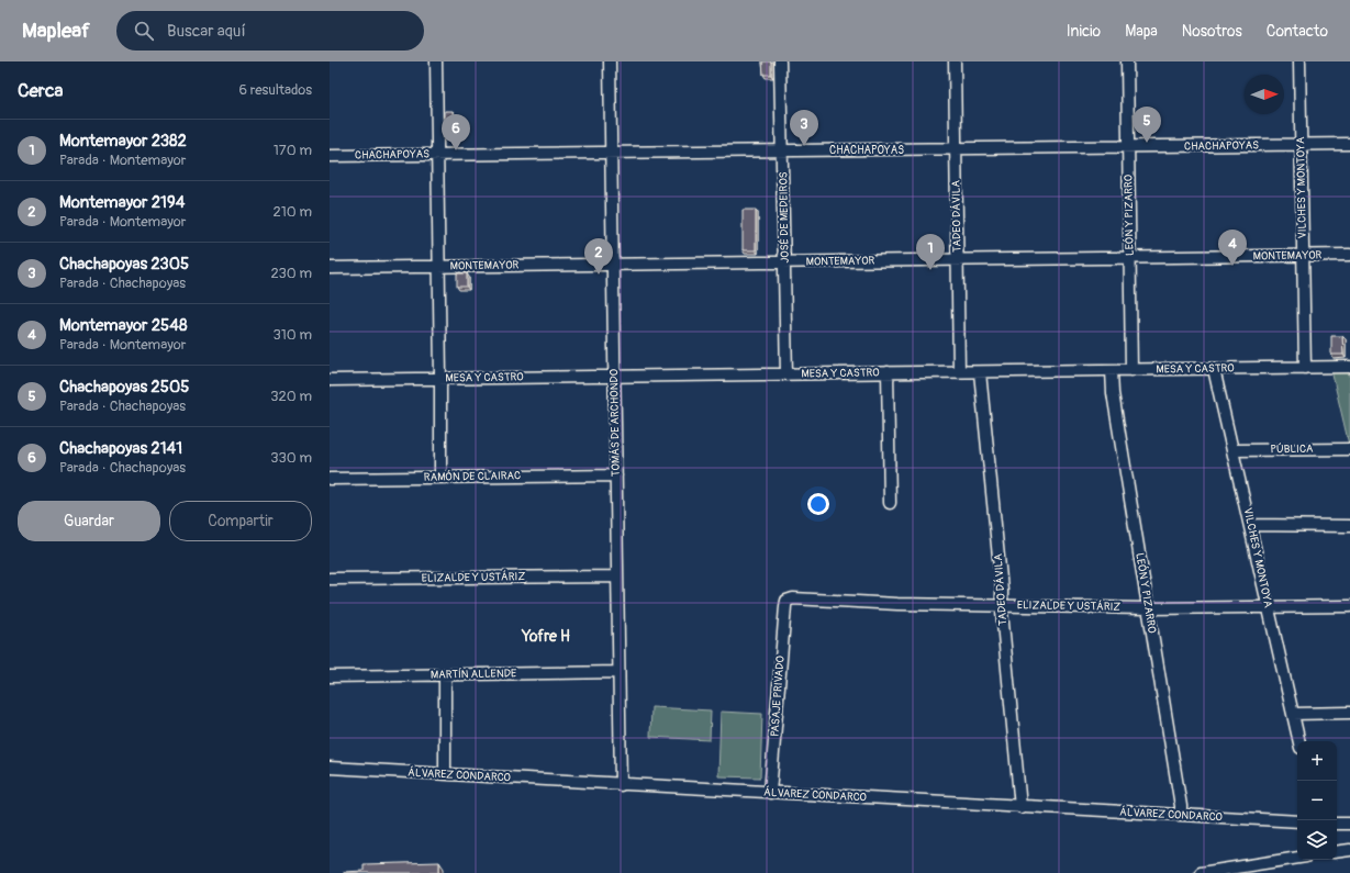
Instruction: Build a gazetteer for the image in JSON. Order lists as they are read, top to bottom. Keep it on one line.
{"streets":{"street":["CHACHAPOYAS","VILCHES Y MONTOYA","LEÓN Y PIZARRO","TADEO DÁVILA","JOSÉ DE MEDEIROS","MONTEMAYOR","MESA Y CASTRO","TOMÁS DE ARCHONDO","PÚBLICA","RAMÓN DE CLAIRAC","ELIZALDE Y USTÁRIZ","MARTÍN ALLENDE","PASAJE PRIVADO","ÁLVAREZ CONDARCO"]},"crossings":[["CHACHAPOYAS","VILCHES Y MONTOYA"],["CHACHAPOYAS","LEÓN Y PIZARRO"],["CHACHAPOYAS","TADEO DÁVILA"],["CHACHAPOYAS","JOSÉ DE MEDEIROS"],["CHACHAPOYAS","TOMÁS DE ARCHONDO"],["VILCHES Y MONTOYA","MONTEMAYOR"],["VILCHES Y MONTOYA","MESA Y CASTRO"],["VILCHES Y MONTOYA","PÚBLICA"],["VILCHES Y MONTOYA","ELIZALDE Y USTÁRIZ"],["LEÓN Y PIZARRO","MONTEMAYOR"],["LEÓN Y PIZARRO","MESA Y CASTRO"],["LEÓN Y PIZARRO","ELIZALDE Y USTÁRIZ"],["LEÓN Y PIZARRO","ÁLVAREZ CONDARCO"],["TADEO DÁVILA","MONTEMAYOR"],["TADEO DÁVILA","MESA Y CASTRO"],["TADEO DÁVILA","ELIZALDE Y USTÁRIZ"],["TADEO DÁVILA","ÁLVAREZ CONDARCO"],["JOSÉ DE MEDEIROS","MONTEMAYOR"],["JOSÉ DE MEDEIROS","MESA Y CASTRO"],["MONTEMAYOR","TOMÁS DE ARCHONDO"],["MESA Y CASTRO","TOMÁS DE ARCHONDO"],["TOMÁS DE ARCHONDO","RAMÓN DE CLAIRAC"],["TOMÁS DE ARCHONDO","ELIZALDE Y USTÁRIZ"],["TOMÁS DE ARCHONDO","MARTÍN ALLENDE"],["TOMÁS DE ARCHONDO","ÁLVAREZ CONDARCO"],["ELIZALDE Y USTÁRIZ","PASAJE PRIVADO"],["PASAJE PRIVADO","ÁLVAREZ CONDARCO"]],"districts":["Yofre H"],"north":"right","page":{"header":"Mapleaf","search":"Buscar aquí","nav":["Inicio","Mapa","Nosotros","Contacto"],"heading":["Cerca","6 resultados"],"pins":["5","3","6","4","1","2"],"list":[{"mark":"1","name":"Montemayor 2382","note":"Parada · Montemayor","value":"170 m"},{"mark":"2","name":"Montemayor 2194","note":"Parada · Montemayor","value":"210 m"},{"mark":"3","name":"Chachapoyas 2305","note":"Parada · Chachapoyas","value":"230 m"},{"mark":"4","name":"Montemayor 2548","note":"Parada · Montemayor","value":"310 m"},{"mark":"5","name":"Chachapoyas 2505","note":"Parada · Chachapoyas","value":"320 m"},{"mark":"6","name":"Chachapoyas 2141","note":"Parada · Chachapoyas","value":"330 m"}],"buttons":["Guardar","Compartir"],"map_buttons":["+","−"]}}
